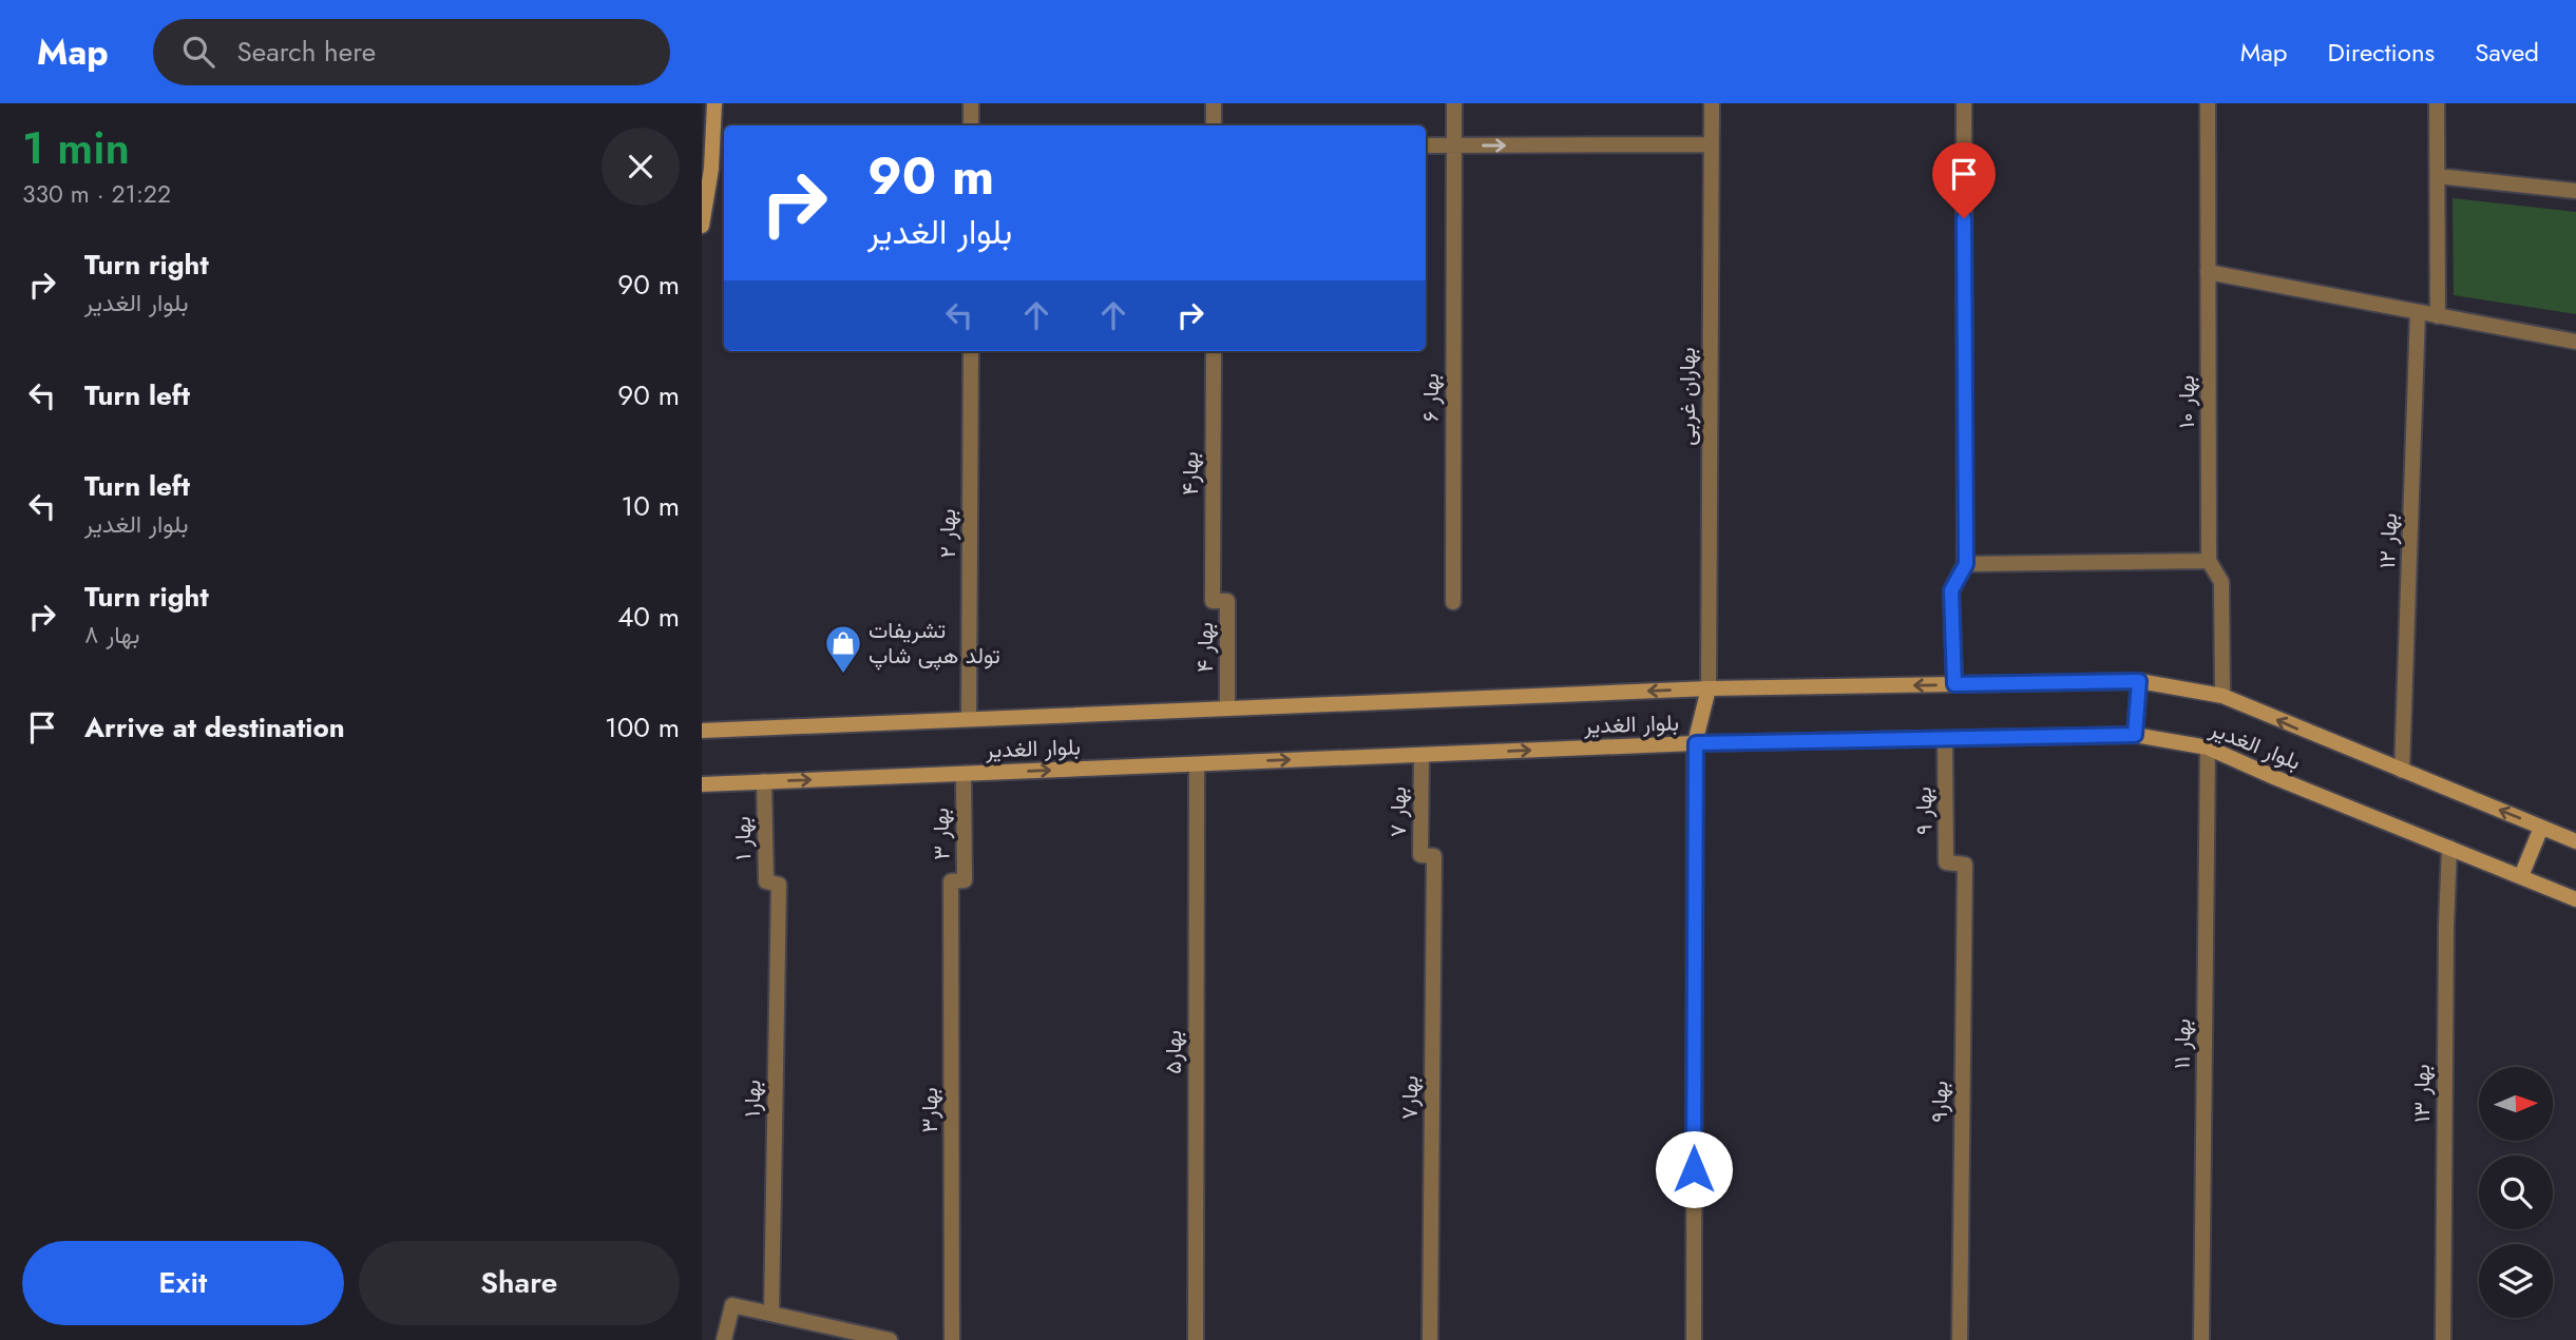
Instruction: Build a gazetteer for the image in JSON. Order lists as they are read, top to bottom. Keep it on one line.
{"streets":{"main road":["بلوار الغدیر"],"street":["بهاران غربی","بهار ۶","بهار ۱۰","بهار۴","بهار ۲","بهار ۱۲","بهار ۴","بهار ۹","بهار ۷","بهار ۳","بهار ۱","بهار ۱۱","بهار۵","بهار ۱۳","بهار۷","بهار۱","بهار۹","بهار۳"]},"crossings":[["بهاران غربی","بلوار الغدیر"],["بهار ۱۰","بلوار الغدیر"],["بهار۴","بهار ۴"],["بهار ۲","بلوار الغدیر"],["بهار ۱۲","بلوار الغدیر"],["بهار ۴","بلوار الغدیر"],["بلوار الغدیر","بهار ۹"],["بلوار الغدیر","بهار ۷"],["بلوار الغدیر","بهار ۳"],["بلوار الغدیر","بهار ۱"],["بلوار الغدیر","بهار ۱۱"],["بلوار الغدیر","بهار۵"],["بلوار الغدیر","بهار ۱۳"],["بهار ۹","بهار۹"],["بهار ۷","بهار۷"],["بهار ۳","بهار۳"],["بهار ۱","بهار۱"]],"places":{"shop":["تشریفات تولد هپی شاپ"]},"north":"right","page":{"header":"Map","search":"Search here","nav":["Map","Directions","Saved"],"heading":["1 min","330 m · 21:22"],"turn":["90 m","بلوار الغدیر"],"list":[{"name":"Turn right","note":"بلوار الغدیر","value":"90 m"},{"name":"Turn left","value":"90 m"},{"name":"Turn left","note":"بلوار الغدیر","value":"10 m"},{"name":"Turn right","note":"بهار ۸","value":"40 m"},{"name":"Arrive at destination","value":"100 m"}],"buttons":["Exit","Share"]}}
